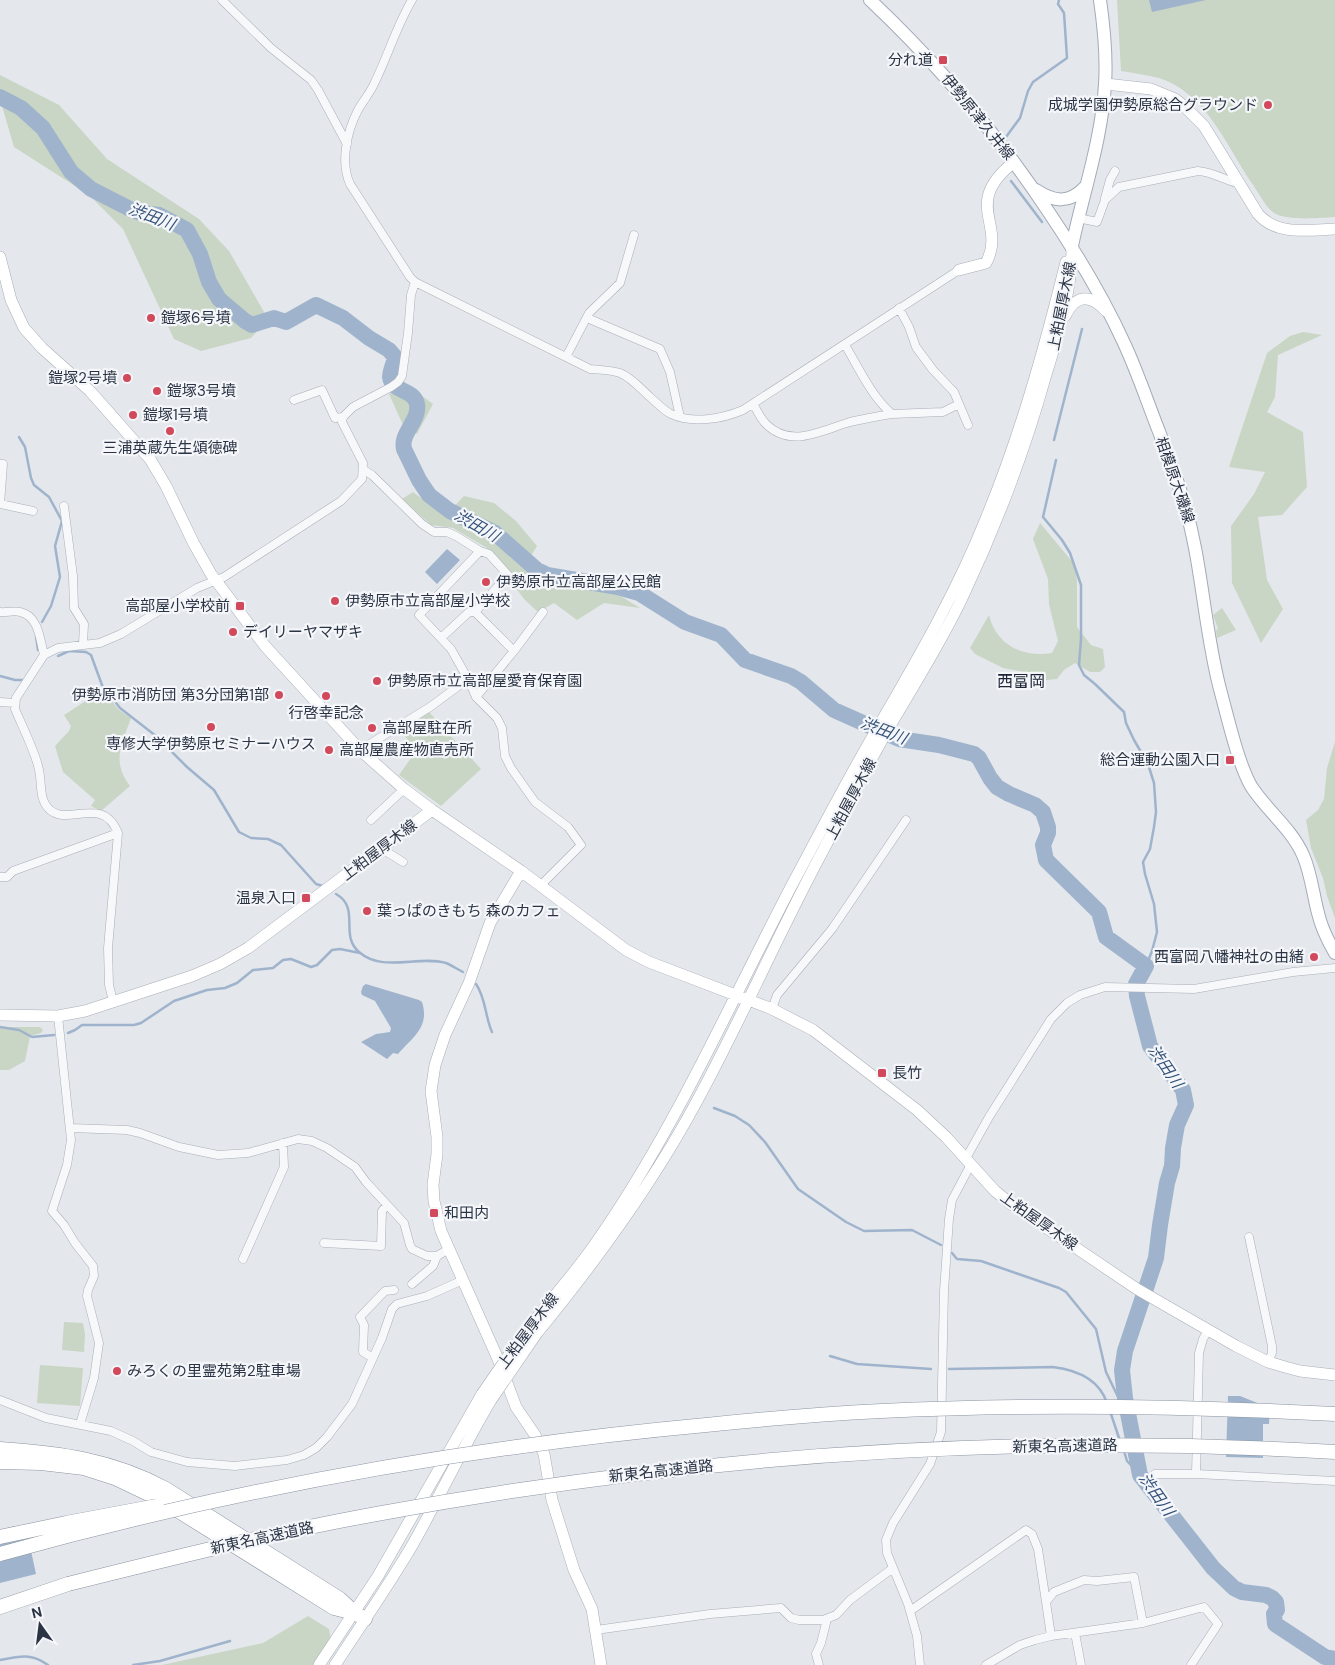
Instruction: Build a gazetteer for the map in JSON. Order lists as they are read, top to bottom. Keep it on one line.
{"streets":{"highway":["新東名高速道路"],"main road":["伊勢原津久井線","上粕屋厚木線","相模原大磯線"]},"crossings":[["伊勢原津久井線","上粕屋厚木線"],["伊勢原津久井線","相模原大磯線"],["上粕屋厚木線","相模原大磯線"]],"districts":["西富岡"],"water":["渋田川"],"places":{"transit":["分れ道","高部屋小学校前","総合運動公園入口","温泉入口","長竹","和田内"],"other":["成城学園伊勢原総合グラウンド","鎧塚6号墳","鎧塚2号墳","鎧塚3号墳","鎧塚1号墳","三浦英蔵先生頌徳碑","伊勢原市立高部屋公民館","伊勢原市立高部屋小学校","デイリーヤマザキ","伊勢原市立高部屋愛育保育園","伊勢原市消防団 第3分団第1部","行啓幸記念","専修大学伊勢原セミナーハウス","高部屋駐在所","高部屋農産物直売所","葉っぱのきもち 森のカフェ","西富岡八幡神社の由緒","みろくの里霊苑第2駐車場"]},"north":"top"}
